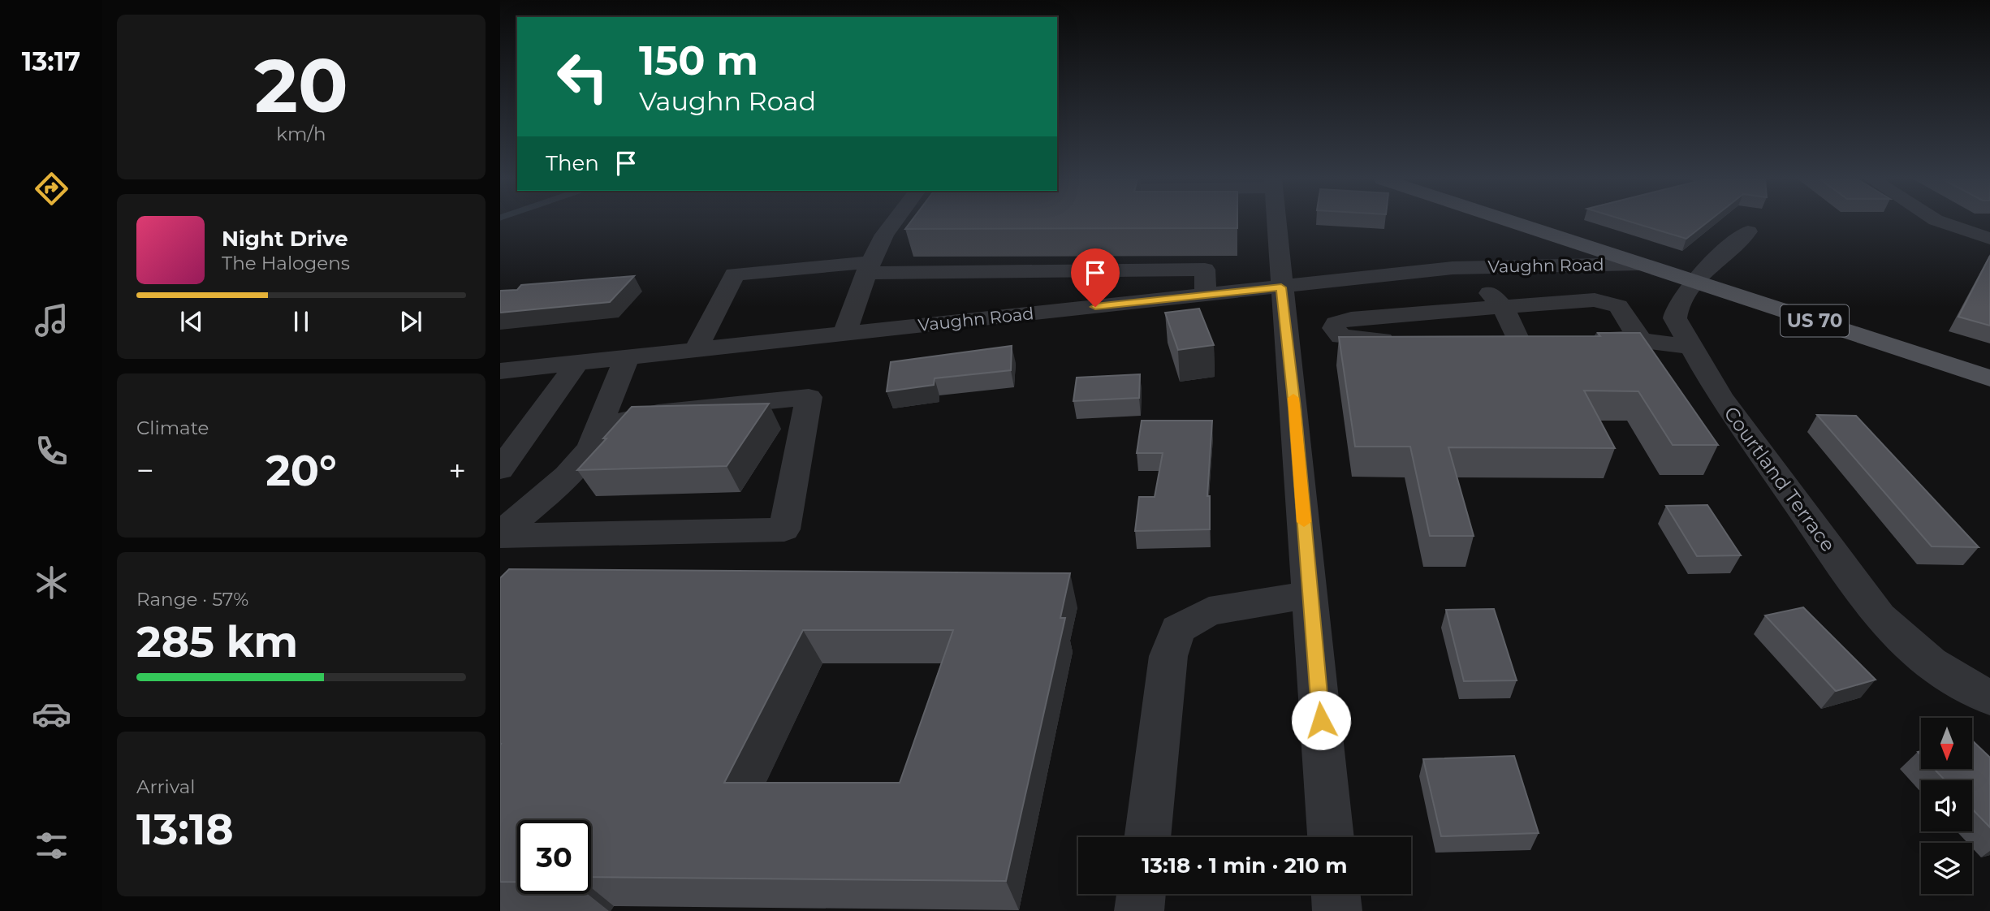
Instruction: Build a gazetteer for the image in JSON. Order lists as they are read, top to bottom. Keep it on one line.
{"streets":{"main road":["US 70"],"street":["Vaughn Road","Courtland Terrace"]},"crossings":[["Vaughn Road","US 70"],["US 70","Courtland Terrace"]],"north":"bottom","page":{"tabs":"13:17","tile":[["20","km/h"],"Climate",["Range · 57%","285 km"],["Arrival","13:18"]],"turn":["150 m","Vaughn Road"],"then":"Then","song":["Night Drive","The Halogens"],"heat":["−","20°","+"],"limit":"30","trip":"13:18 · 1 min · 210 m"}}
